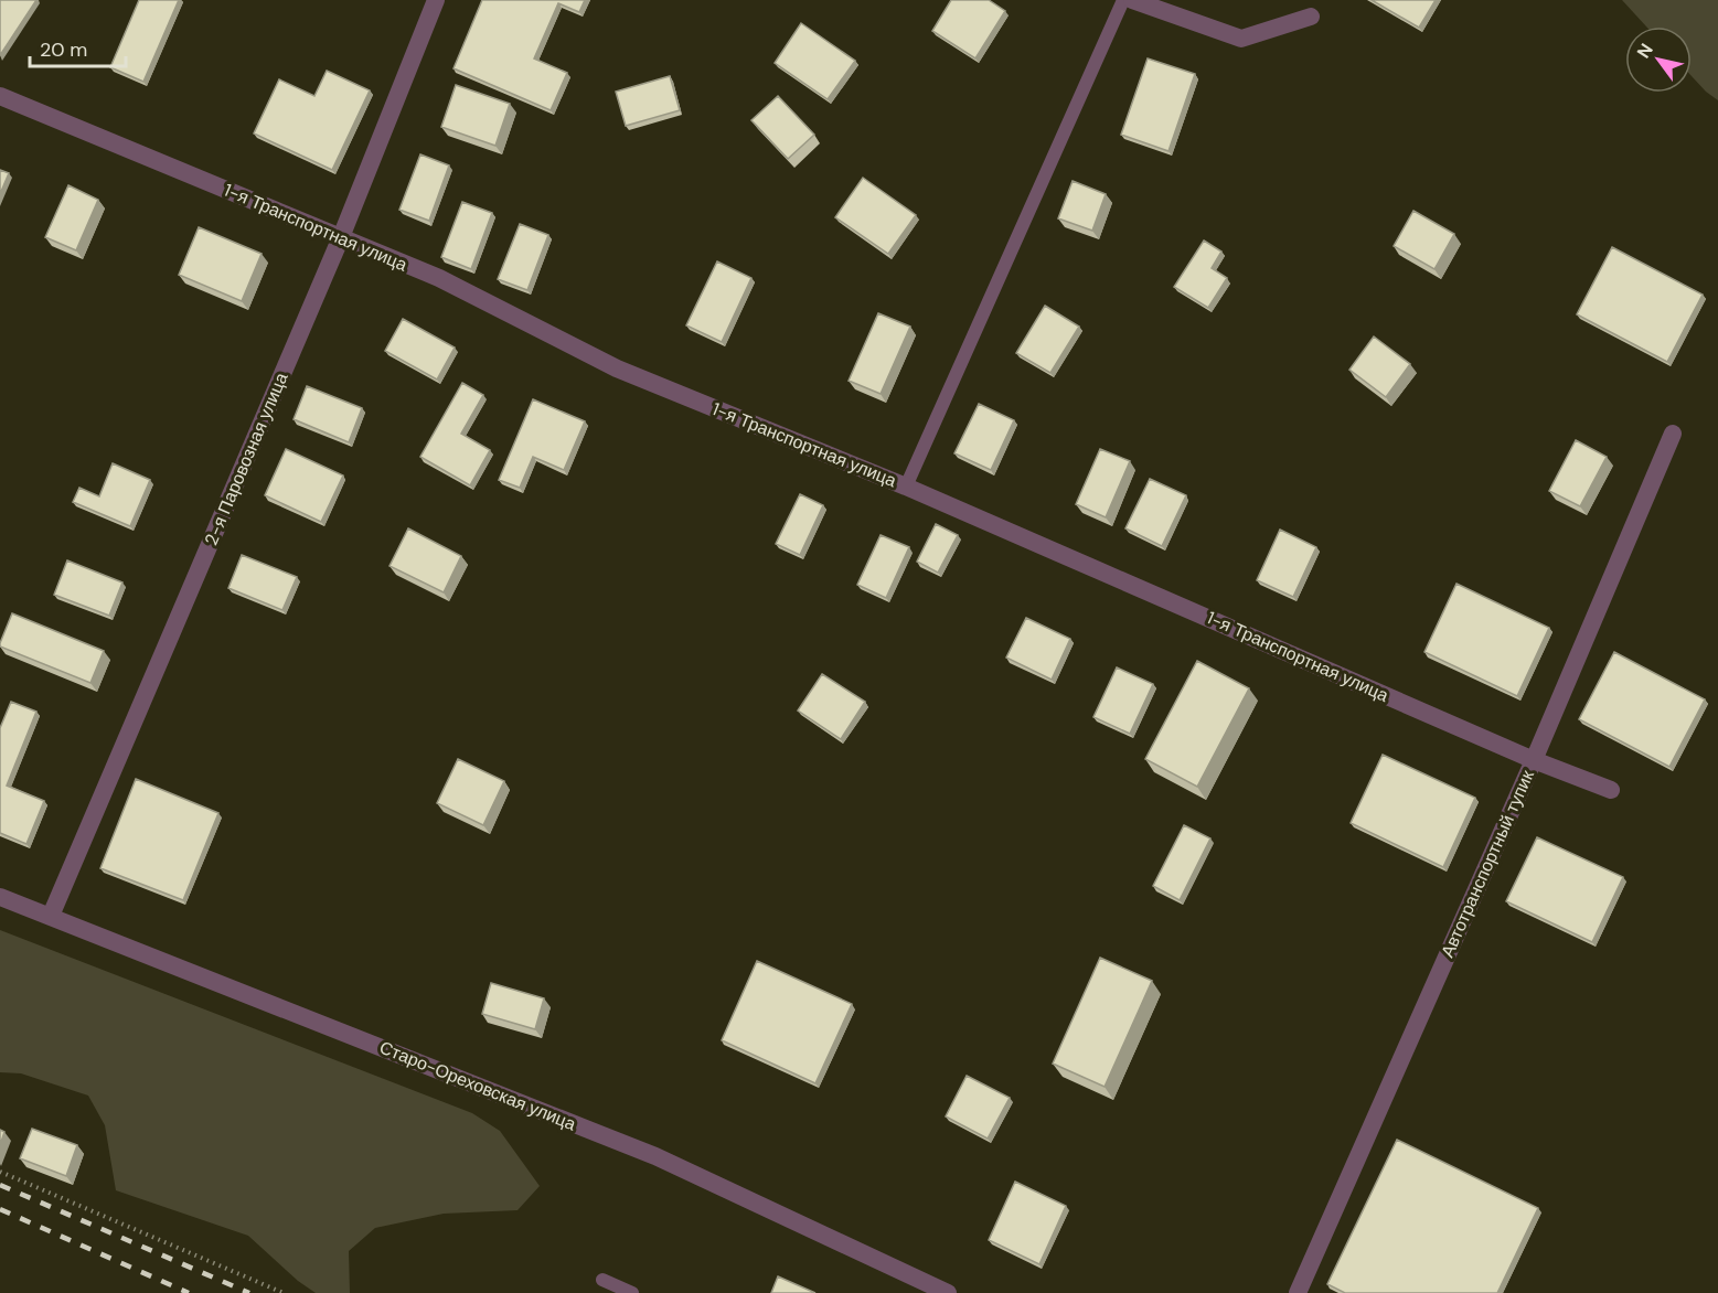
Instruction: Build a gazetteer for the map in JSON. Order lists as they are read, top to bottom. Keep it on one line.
{"streets":{"street":["1-я Транспортная улица","2-я Паровозная улица","Автотранспортный тупик","Старо-Ореховская улица"]},"crossings":[["1-я Транспортная улица","2-я Паровозная улица"],["1-я Транспортная улица","Автотранспортный тупик"],["2-я Паровозная улица","Старо-Ореховская улица"]],"scale_bar":"20 m","north":"top left"}
